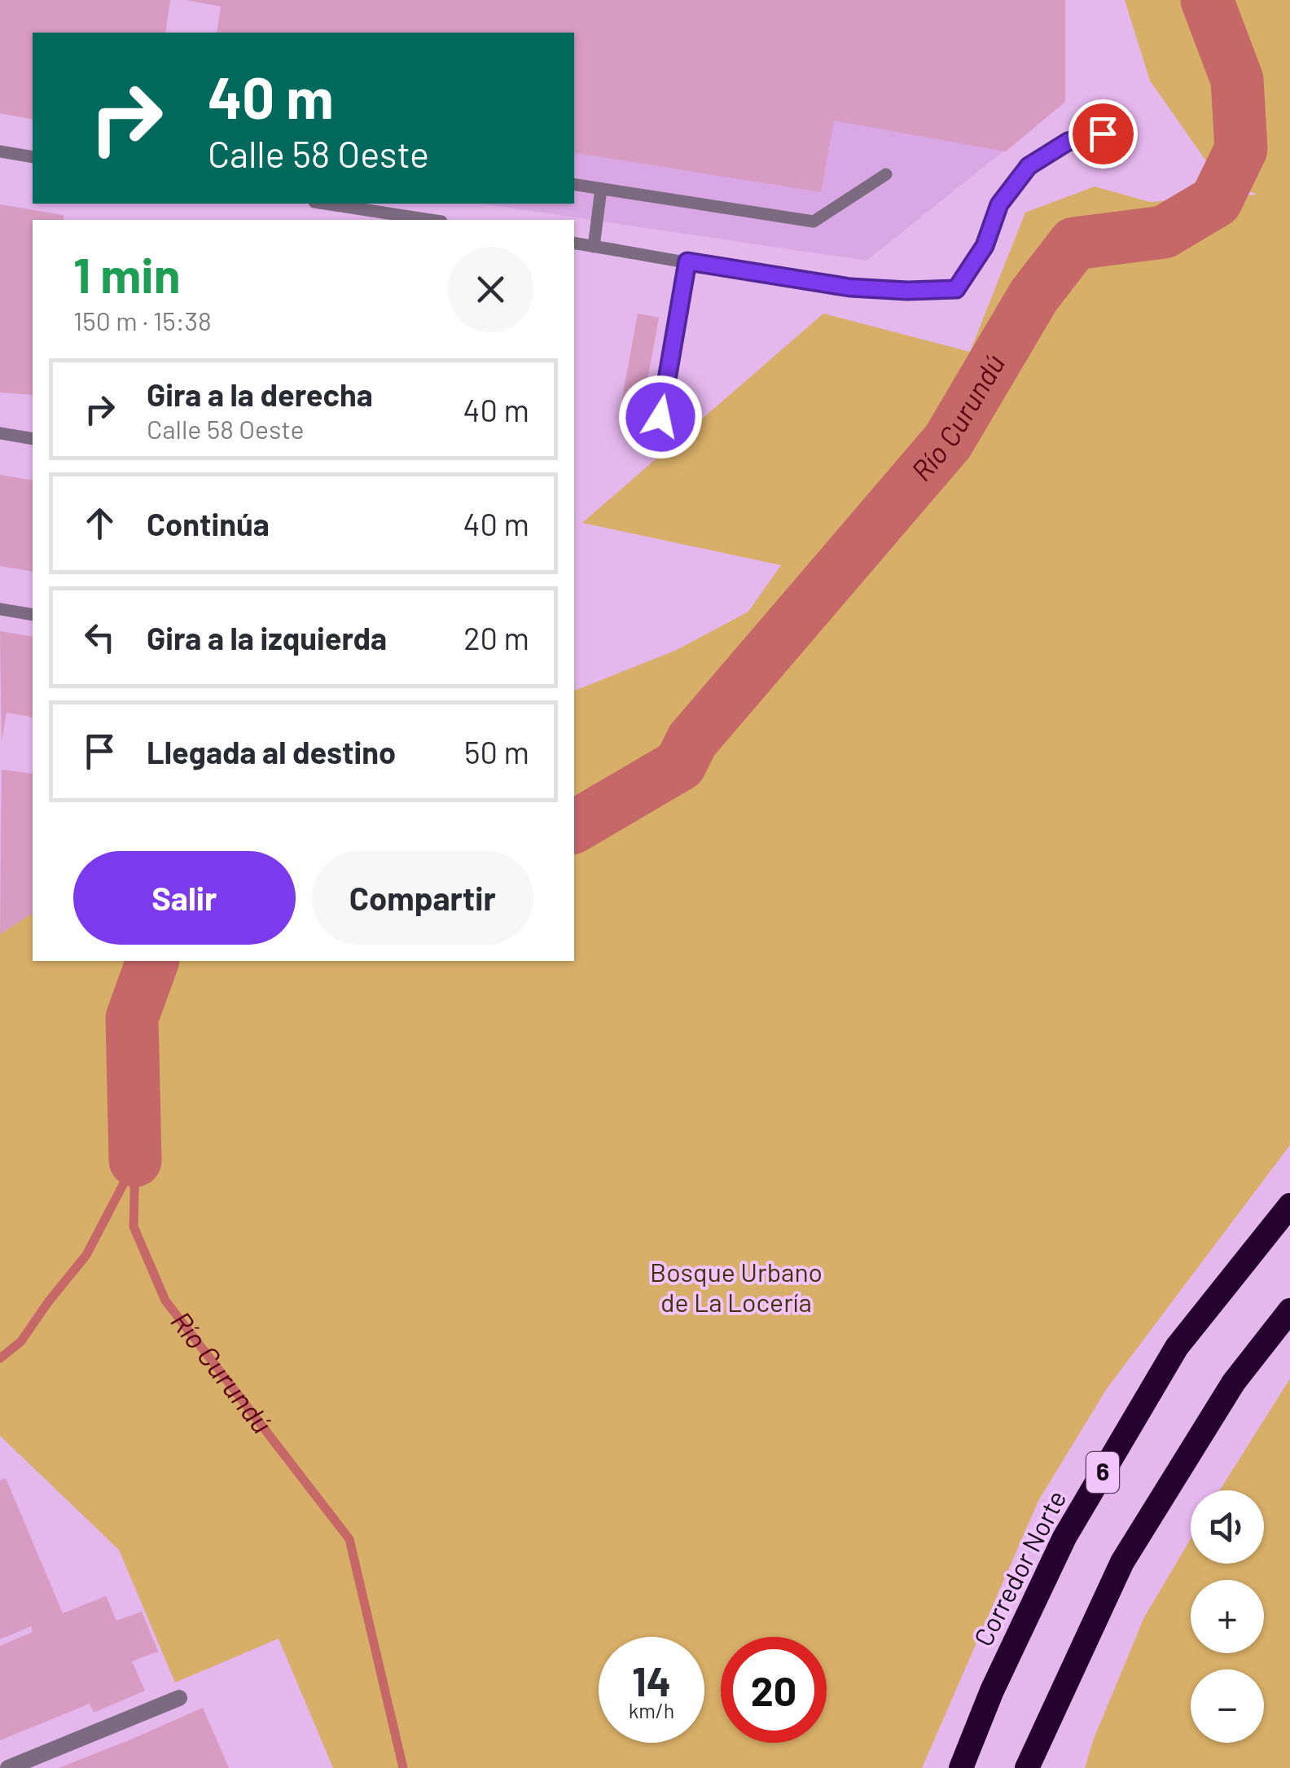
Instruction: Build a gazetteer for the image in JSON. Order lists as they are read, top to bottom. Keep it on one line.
{"streets":{"highway":["6","Corredor Norte"]},"water":["Río Curundú"],"parks":["Bosque Urbano de La Locería"],"page":{"turn":["40 m","Calle 58 Oeste"],"heading":["1 min","150 m · 15:38"],"list":[{"name":"Gira a la derecha","note":"Calle 58 Oeste","value":"40 m"},{"name":"Continúa","value":"40 m"},{"name":"Gira a la izquierda","value":"20 m"},{"name":"Llegada al destino","value":"50 m"}],"buttons":["Salir","Compartir"],"map_buttons":["+","−"],"speed":"14 km/h","limit":"20"}}
